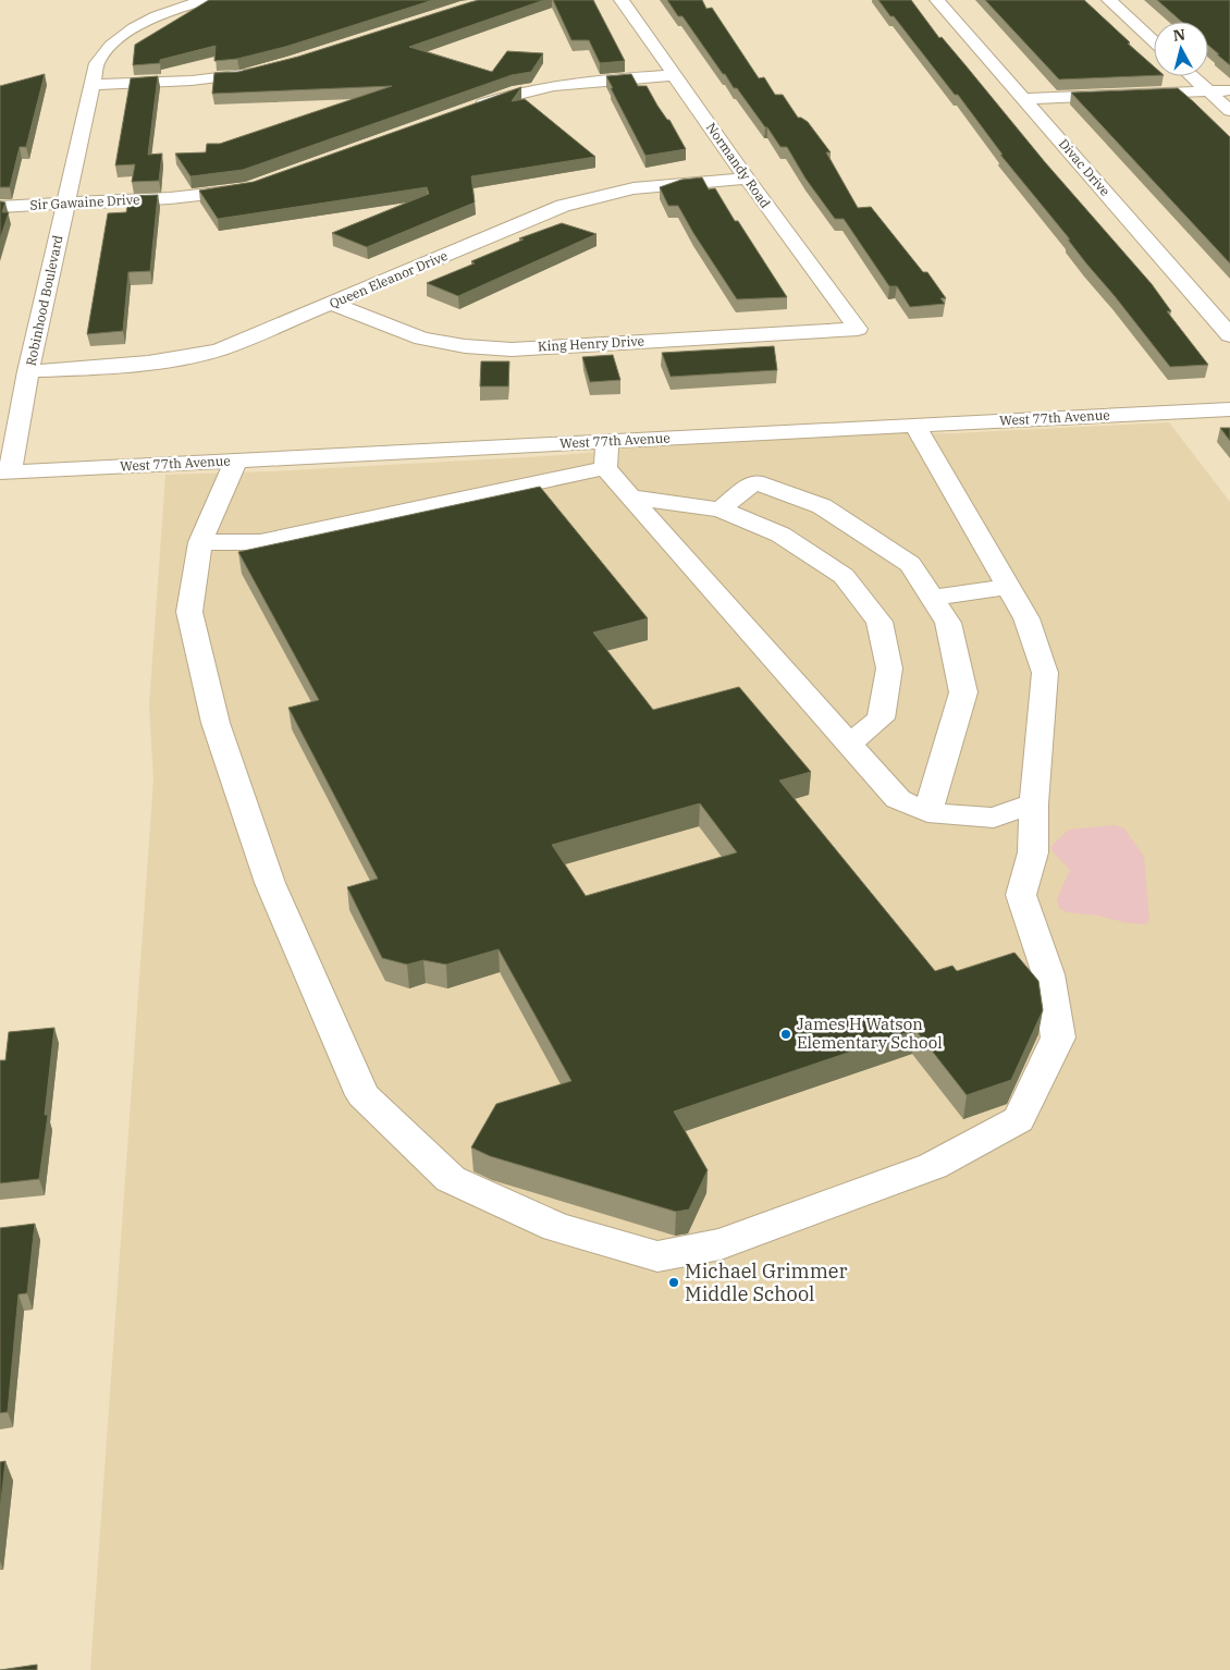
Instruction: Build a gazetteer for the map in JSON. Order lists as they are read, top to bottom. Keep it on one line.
{"streets":{"street":["Normandy Road","Divac Drive","Sir Gawaine Drive","Queen Eleanor Drive","Robinhood Boulevard","King Henry Drive","West 77th Avenue"]},"crossings":[["Normandy Road","Queen Eleanor Drive"],["Normandy Road","King Henry Drive"],["Sir Gawaine Drive","Robinhood Boulevard"],["Queen Eleanor Drive","Robinhood Boulevard"],["Queen Eleanor Drive","King Henry Drive"],["Robinhood Boulevard","West 77th Avenue"]],"places":["James H Watson Elementary School","Michael Grimmer Middle School"],"north":"top"}
